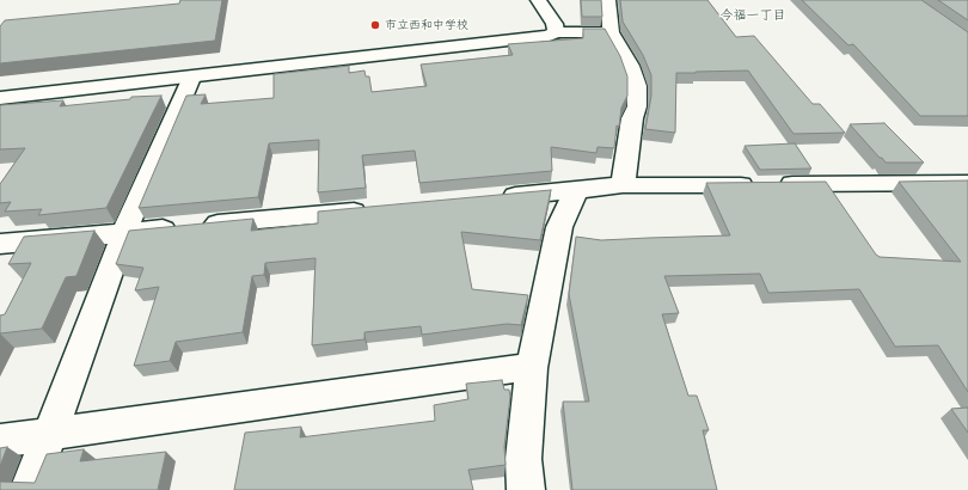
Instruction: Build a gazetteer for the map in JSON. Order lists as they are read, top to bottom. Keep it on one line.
{"districts":["今福一丁目"],"places":["市立西和中学校"]}
